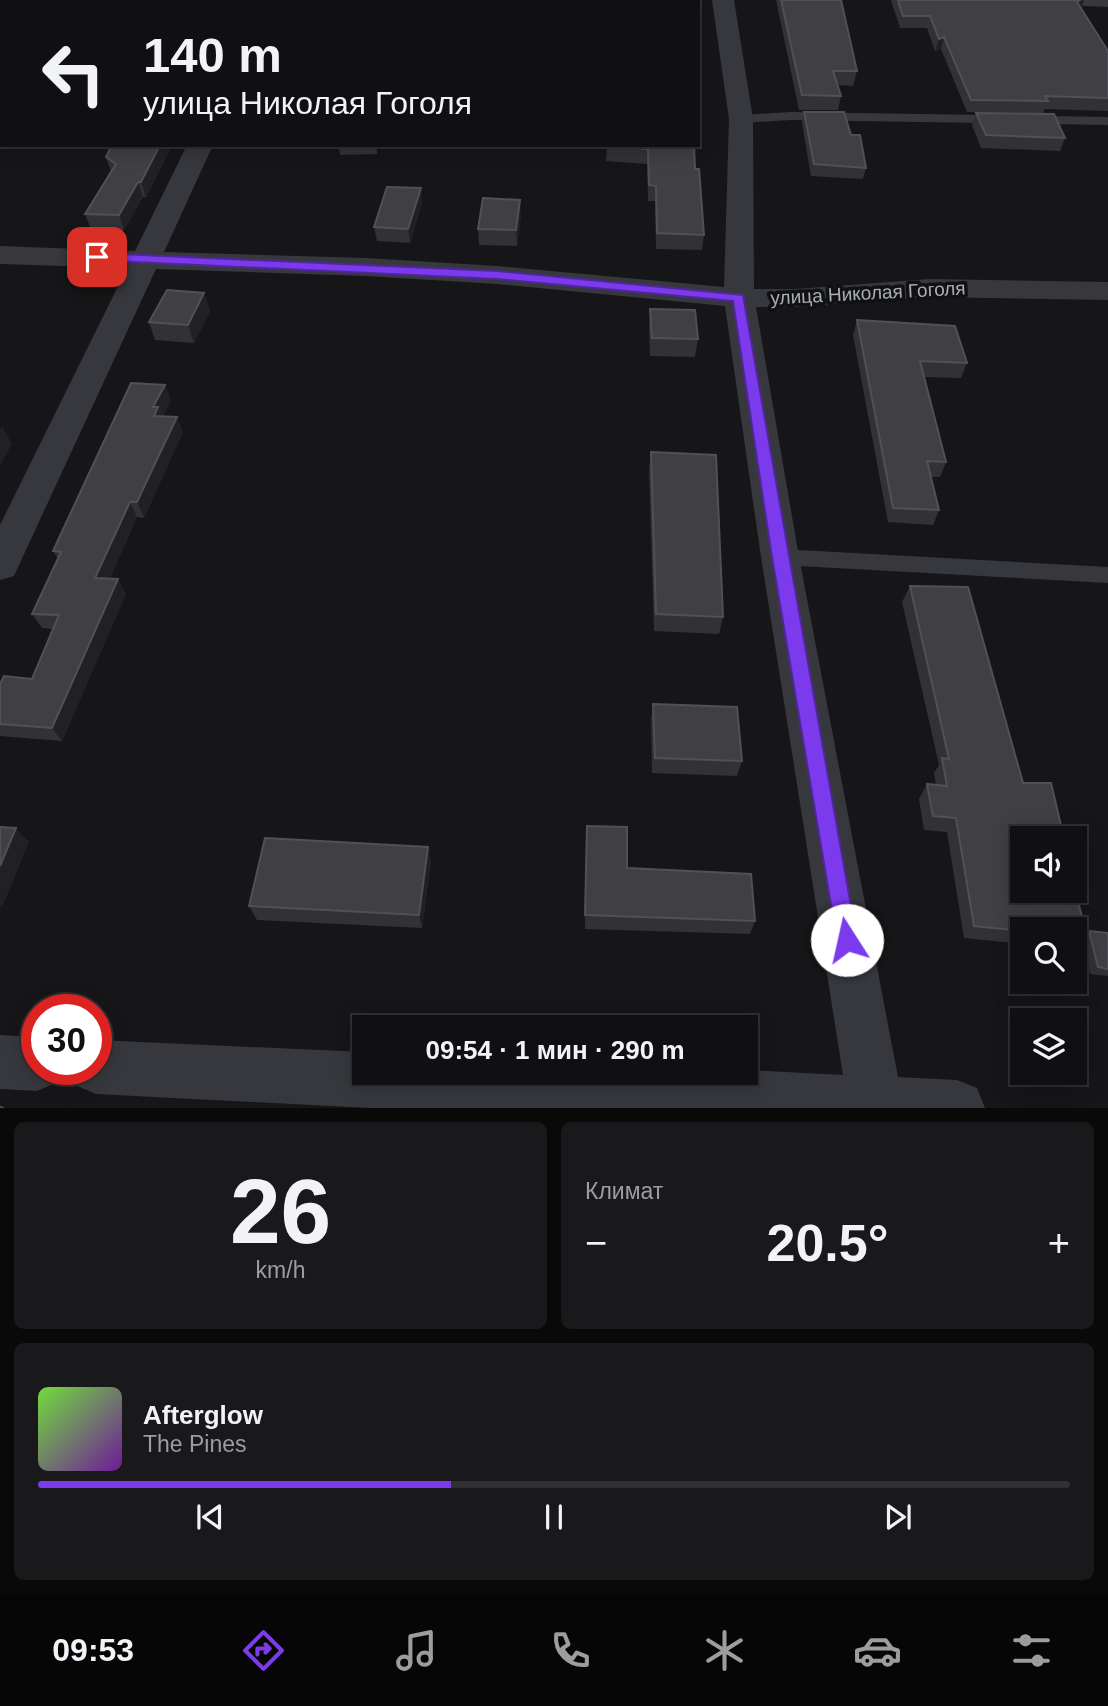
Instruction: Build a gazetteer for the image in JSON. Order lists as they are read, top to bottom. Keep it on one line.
{"streets":{"street":["улица Николая Гоголя"]},"page":{"turn":["140 m","улица Николая Гоголя"],"limit":"30","trip":"09:54 · 1 мин · 290 m","tile":[["26","km/h"],"Климат"],"heat":["−","20.5°","+"],"song":["Afterglow","The Pines"],"tabs":"09:53"}}
